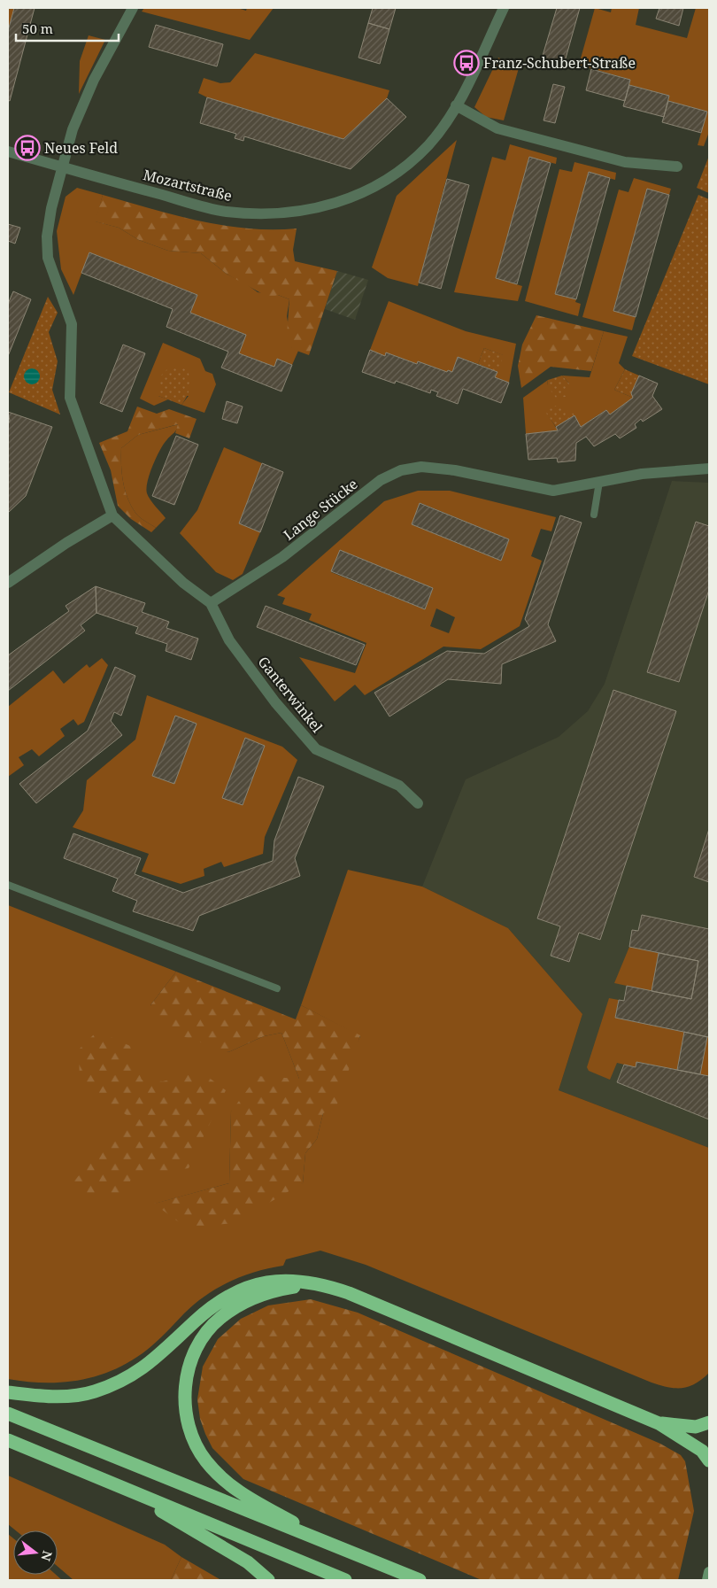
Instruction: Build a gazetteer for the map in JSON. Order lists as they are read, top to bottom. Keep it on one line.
{"streets":{"street":["Mozartstraße","Lange Stücke","Ganterwinkel"]},"crossings":[["Lange Stücke","Ganterwinkel"]],"places":{"bus stop":["Franz-Schubert-Straße","Neues Feld"]},"scale_bar":"50 m","north":"right"}
